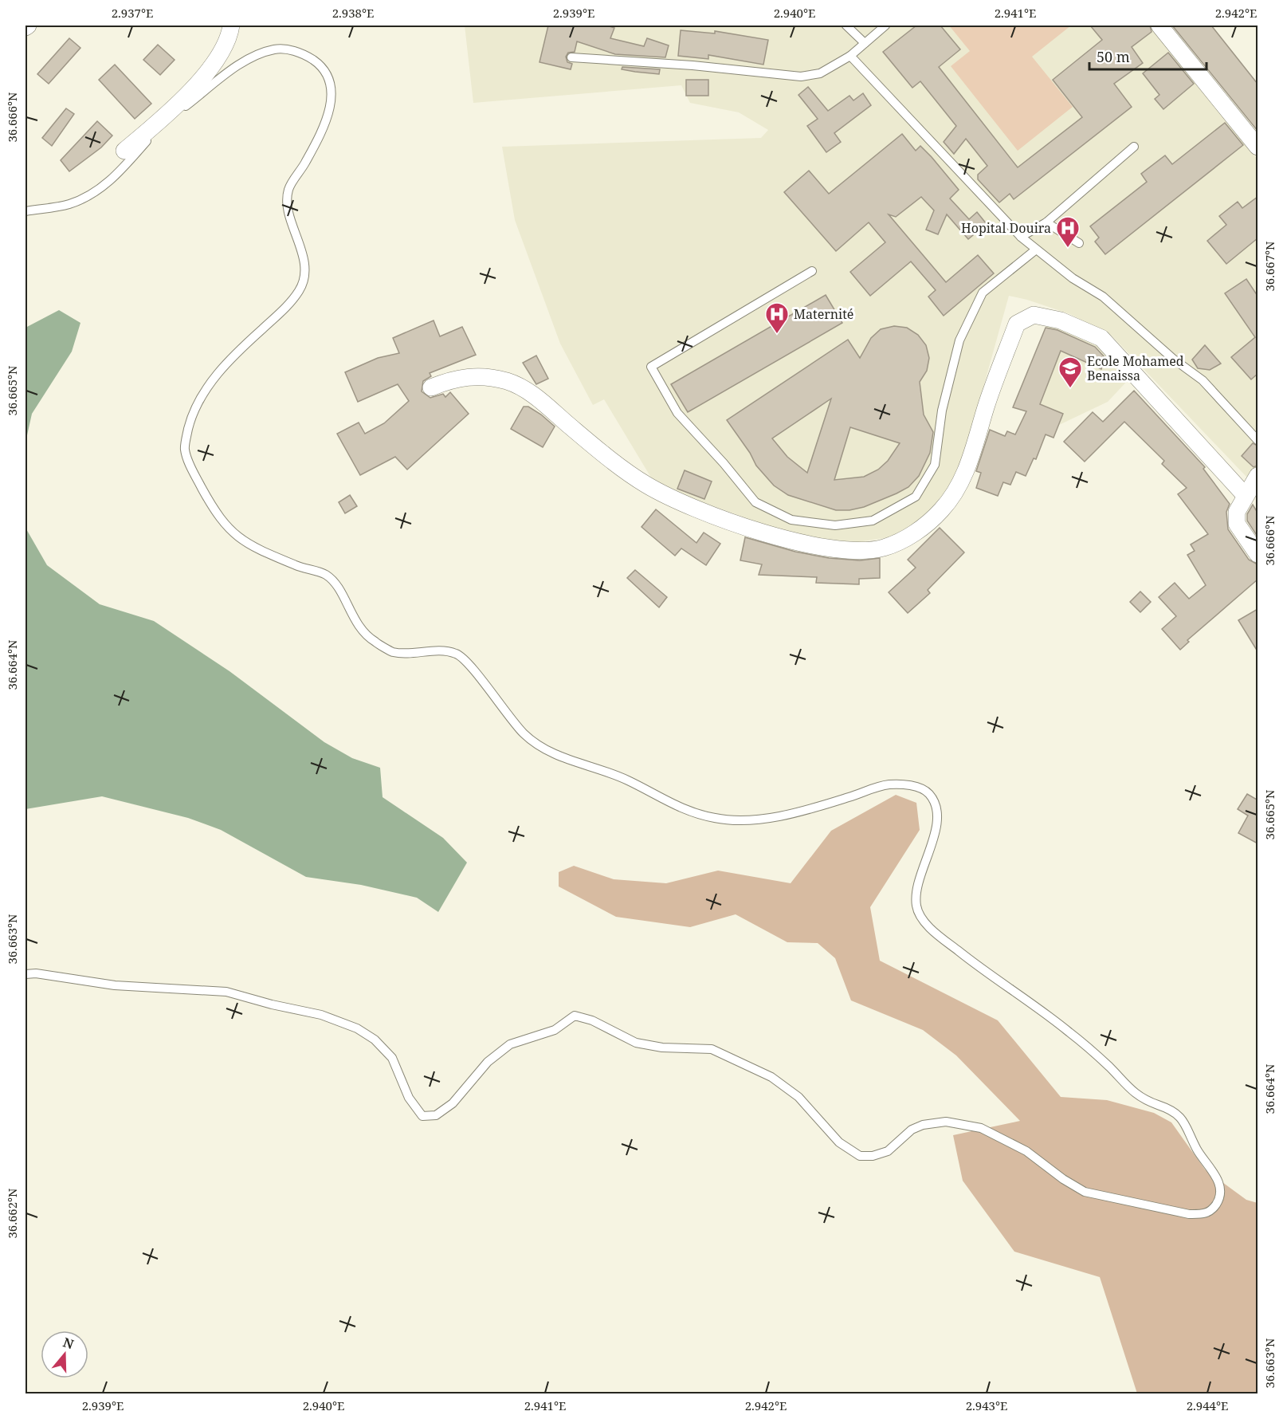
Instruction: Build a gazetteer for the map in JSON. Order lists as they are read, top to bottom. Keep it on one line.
{"places":{"hospital":["Hopital Douira","Maternité"],"school or university":["Ecole Mohamed Benaissa"]},"scale_bar":"50 m","north":"top","coordinates":["2.937°E","2.938°E","2.939°E","2.940°E","2.941°E","2.942°E","36.666°N","36.667°N","36.665°N","36.664°N","36.663°N","36.662°N","2.943°E","2.944°E"]}
